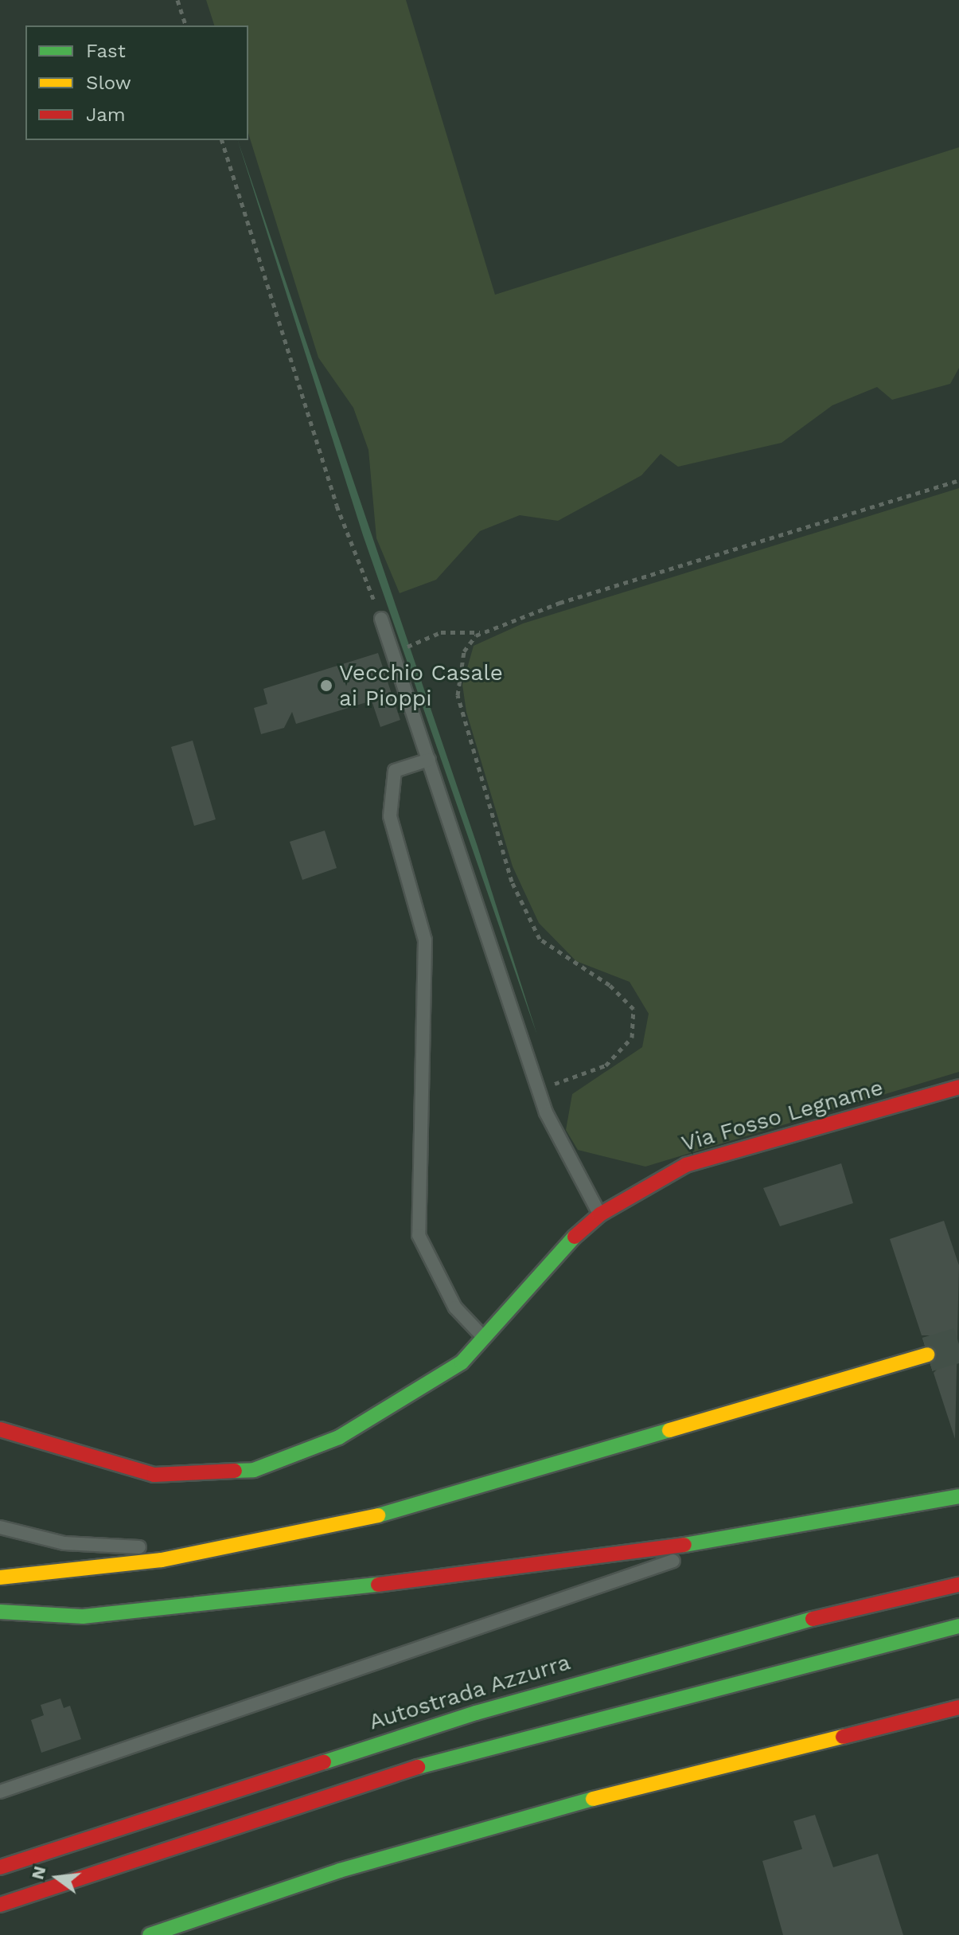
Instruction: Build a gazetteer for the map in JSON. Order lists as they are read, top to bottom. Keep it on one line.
{"streets":{"main road":["Via Fosso Legname","Autostrada Azzurra"]},"places":["Vecchio Casale ai Pioppi"],"legend":["Fast","Slow","Jam"],"north":"left"}
